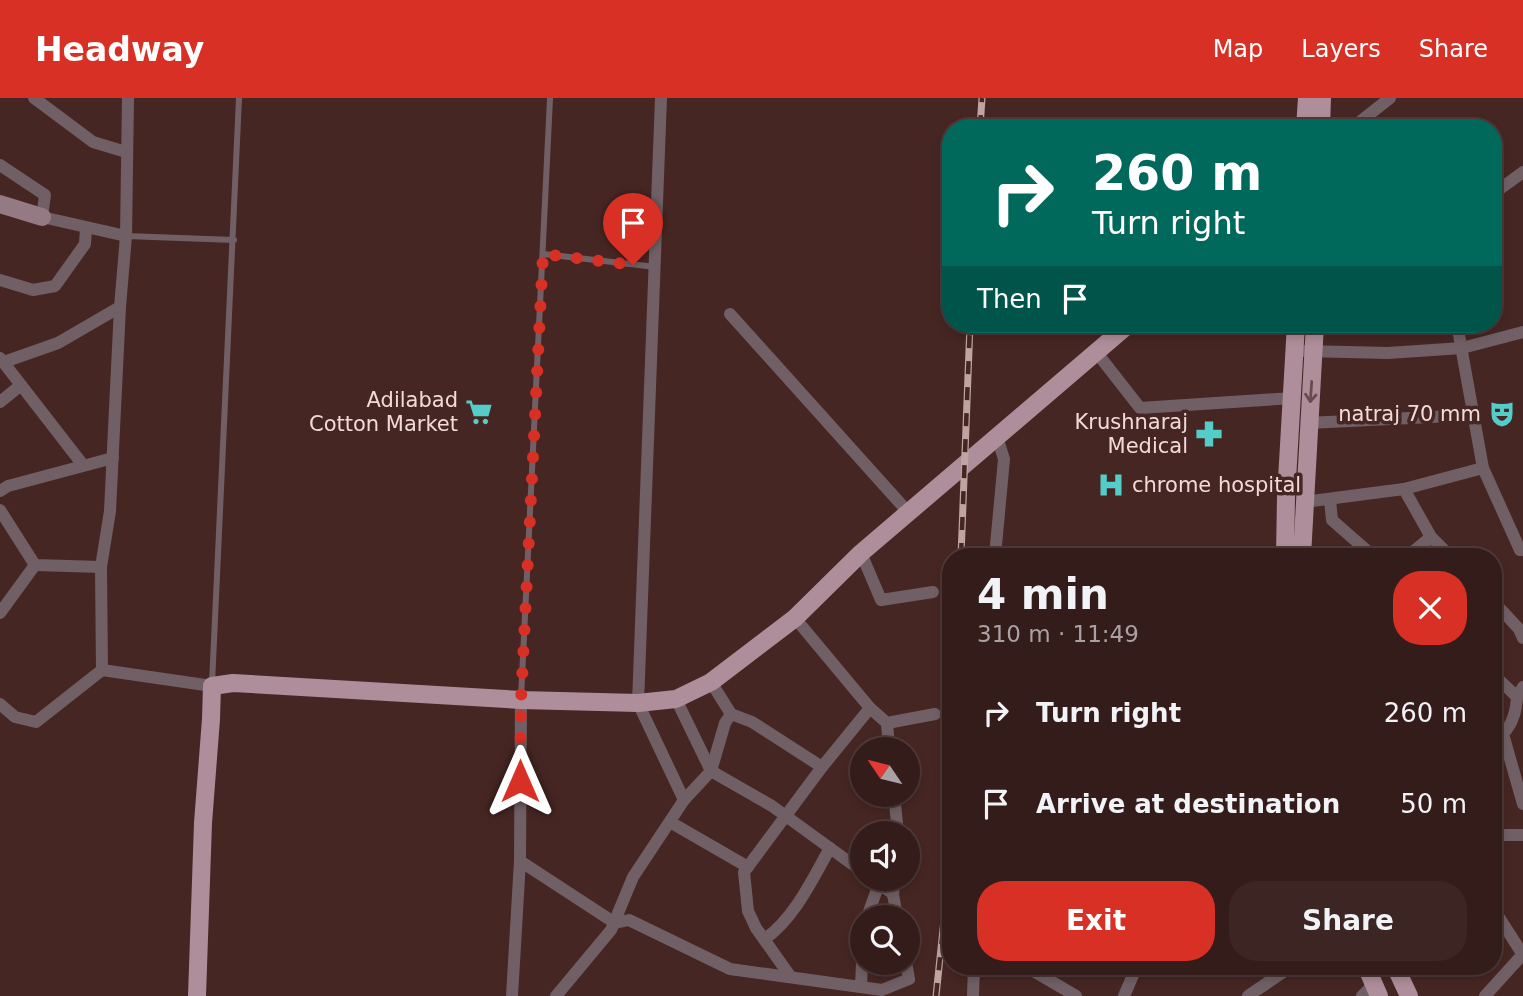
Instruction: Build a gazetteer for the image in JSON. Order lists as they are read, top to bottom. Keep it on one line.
{"places":{"supermarket":["Adilabad Cotton Market"],"theatre":["natraj 70 mm"],"pharmacy":["Krushnaraj Medical"],"hospital":["chrome hospital"]},"north":"top left","page":{"header":"Headway","nav":["Map","Layers","Share"],"turn":["260 m","Turn right"],"then":"Then","heading":["4 min","310 m · 11:49"],"list":[{"name":"Turn right","value":"260 m"},{"name":"Arrive at destination","value":"50 m"}],"buttons":["Exit","Share"]}}
